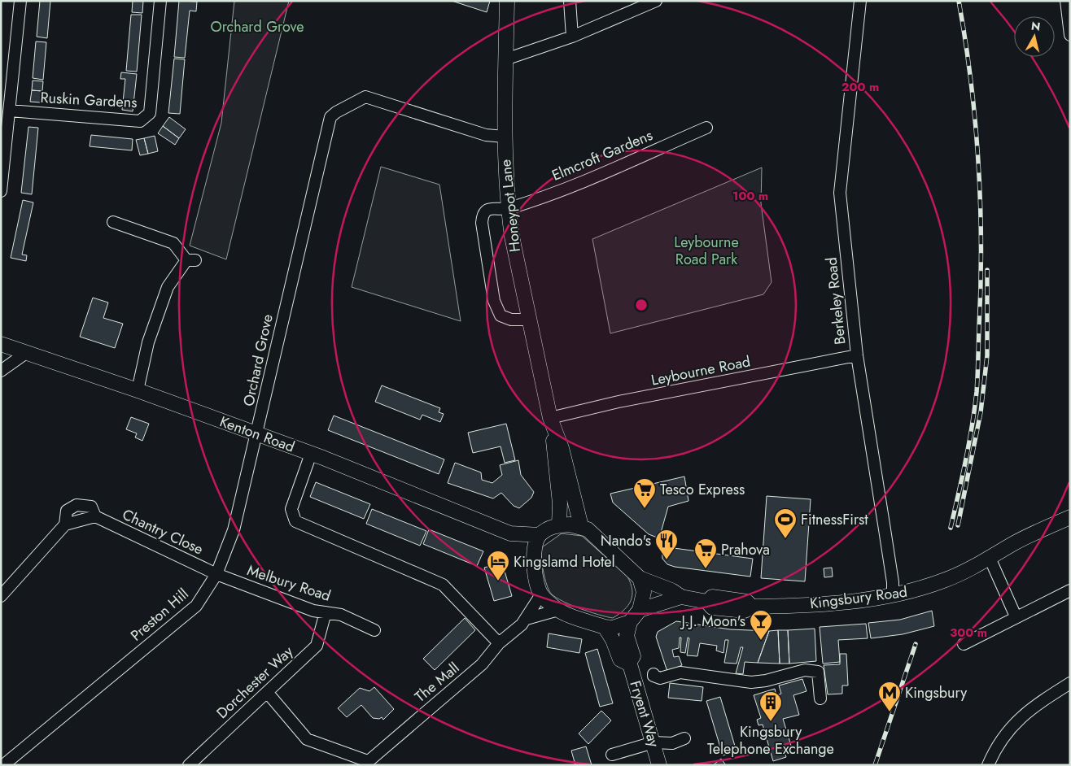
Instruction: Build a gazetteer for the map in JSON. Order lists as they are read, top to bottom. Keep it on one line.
{"streets":{"main road":["Honeypot Lane","Kenton Road","Kingsbury Road","Fryent Way"],"street":["Ruskin Gardens","Elmcroft Gardens","Berkeley Road","Orchard Grove","Leybourne Road","Chantry Close","Melbury Road","Preston Hill","Dorchester Way","The Mall"]},"crossings":[["Elmcroft Gardens","Honeypot Lane"],["Honeypot Lane","Orchard Grove"],["Honeypot Lane","Leybourne Road"],["Honeypot Lane","Kenton Road"],["Honeypot Lane","Kingsbury Road"],["Honeypot Lane","The Mall"],["Honeypot Lane","Fryent Way"],["Berkeley Road","Leybourne Road"],["Berkeley Road","Kingsbury Road"],["Orchard Grove","Kenton Road"],["Orchard Grove","Preston Hill"],["Kenton Road","Kingsbury Road"],["Kenton Road","Preston Hill"],["Kenton Road","The Mall"],["Kenton Road","Fryent Way"],["Chantry Close","Melbury Road"],["Chantry Close","Preston Hill"],["Melbury Road","Preston Hill"],["Melbury Road","Dorchester Way"],["Kingsbury Road","The Mall"],["Kingsbury Road","Fryent Way"],["The Mall","Fryent Way"]],"parks":["Orchard Grove","Leybourne Road Park"],"places":{"supermarket":["Tesco Express","Prahova"],"sports":["FitnessFirst"],"restaurant":["Nando's"],"hotel":["Kingslamd Hotel"],"bar":["J.J. Moon's"],"metro station":["Kingsbury"],"building":["Kingsbury Telephone Exchange"]},"north":"top","rings":["200 m","100 m","300 m"]}
